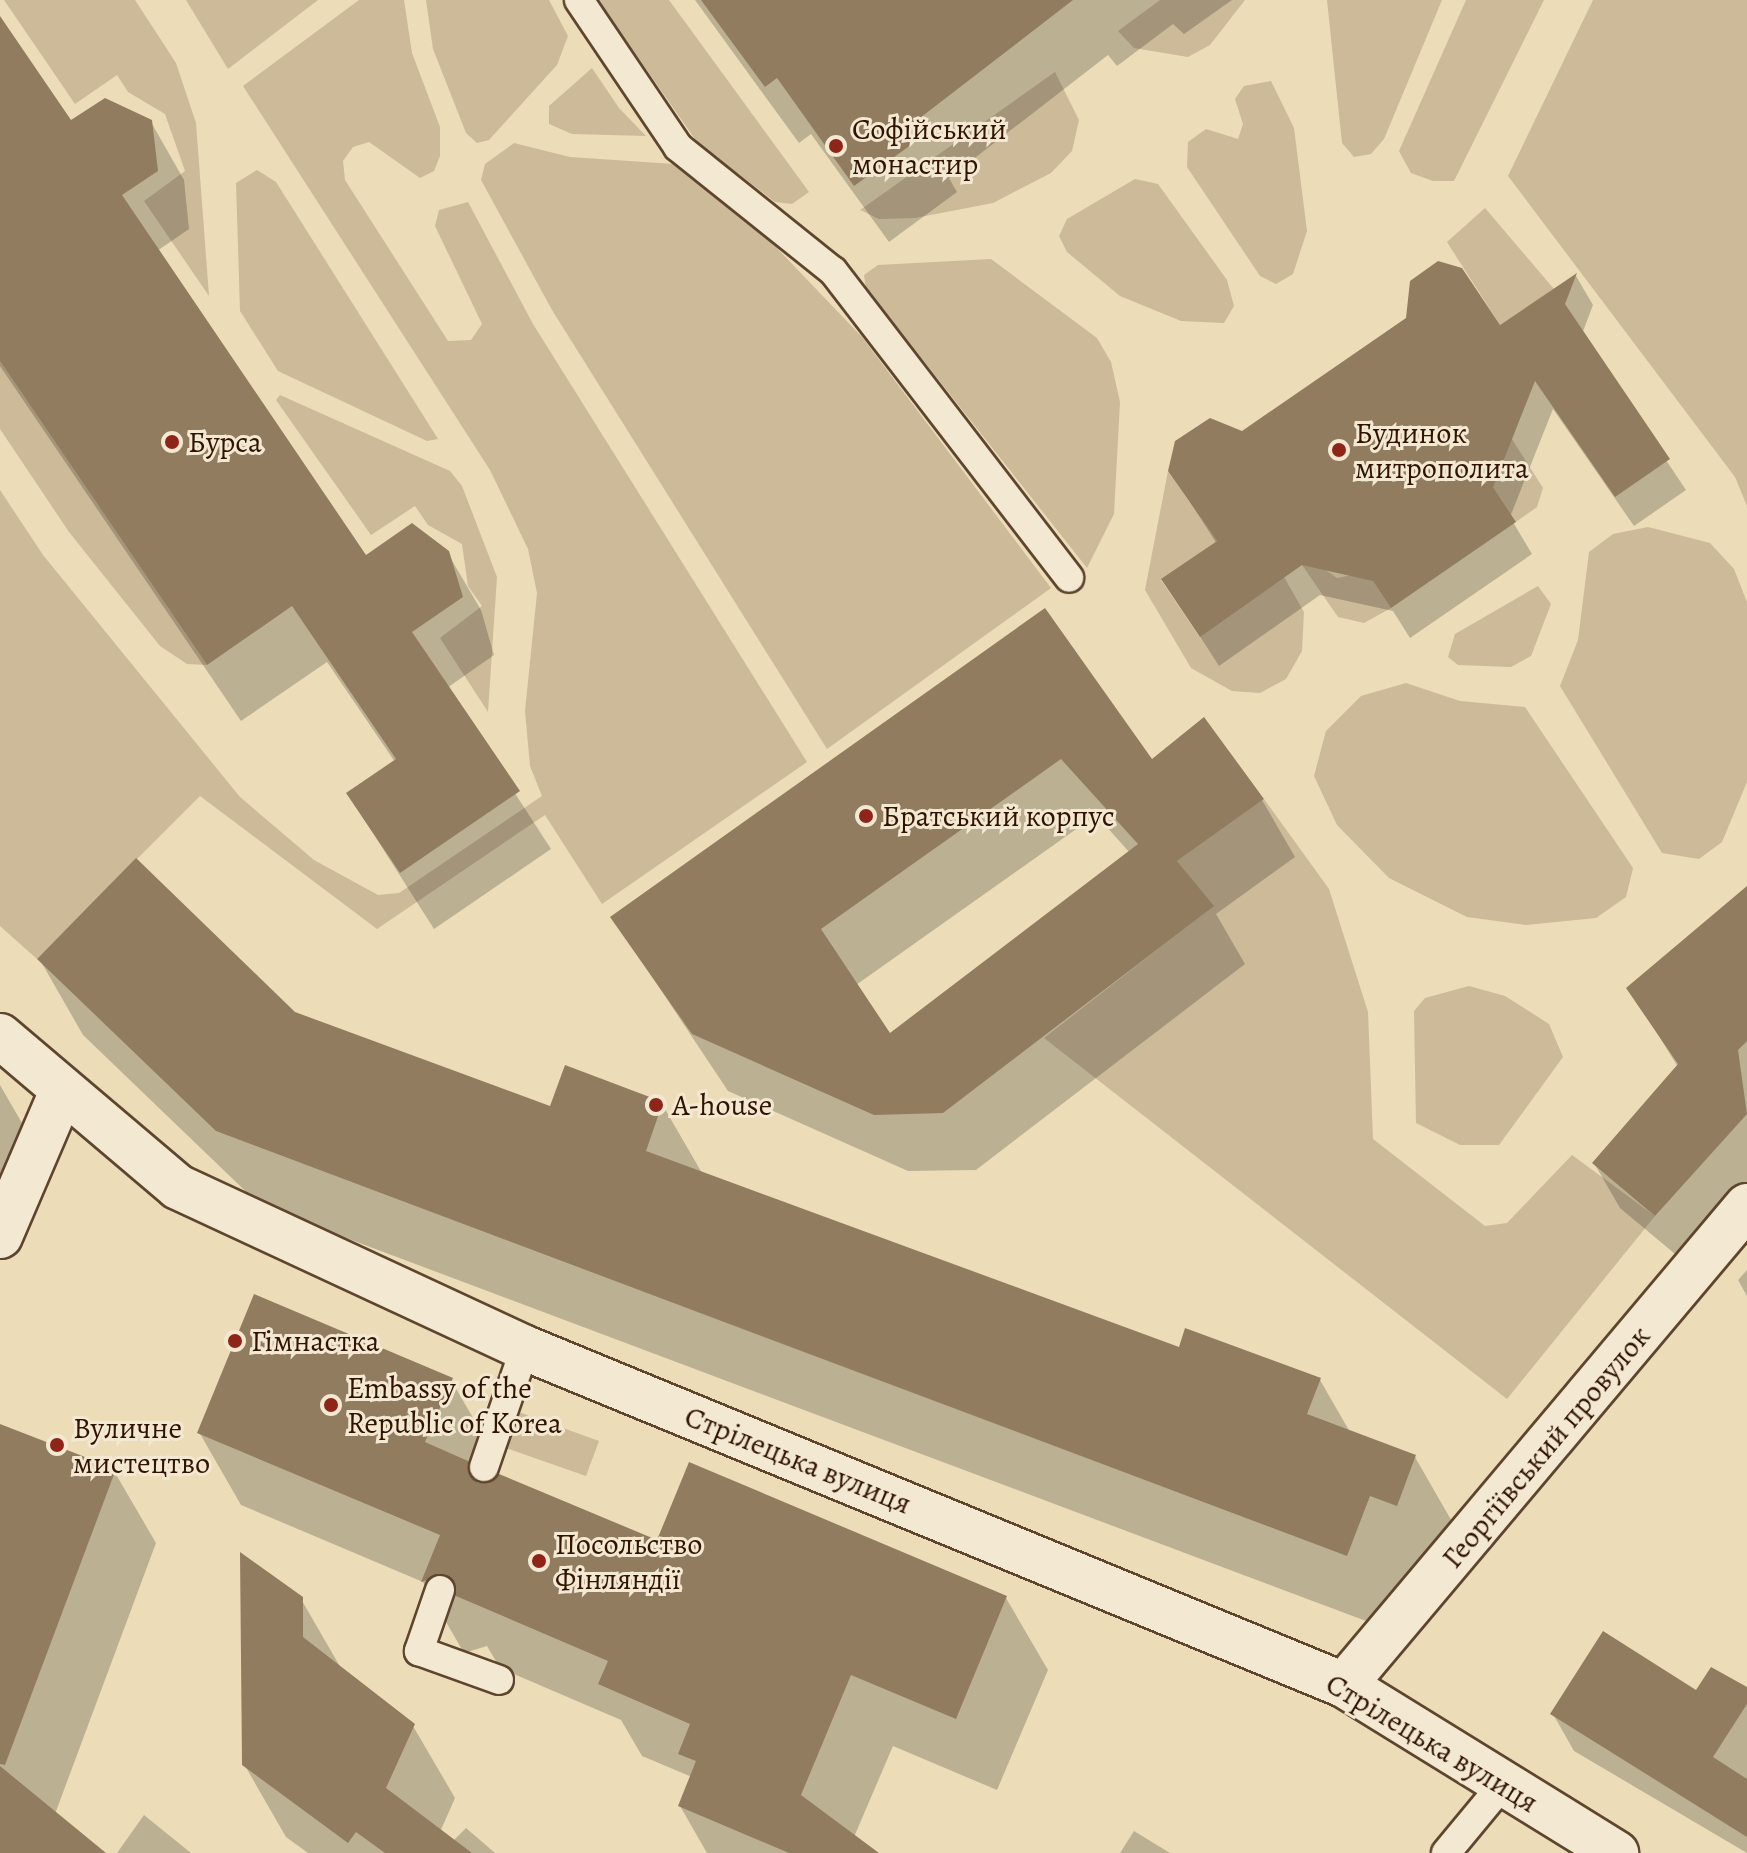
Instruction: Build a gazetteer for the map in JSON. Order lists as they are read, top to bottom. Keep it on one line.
{"streets":{"street":["Георгіївський провулок","Стрілецька вулиця"]},"crossings":[["Георгіївський провулок","Стрілецька вулиця"]],"places":["Софійський монастир","Бурса","Будинок митрополита","Братський корпус","A-house","Гімнастка","Embassy of the Republic of Korea","Вуличне мистецтво","Посольство Фінляндії"]}
